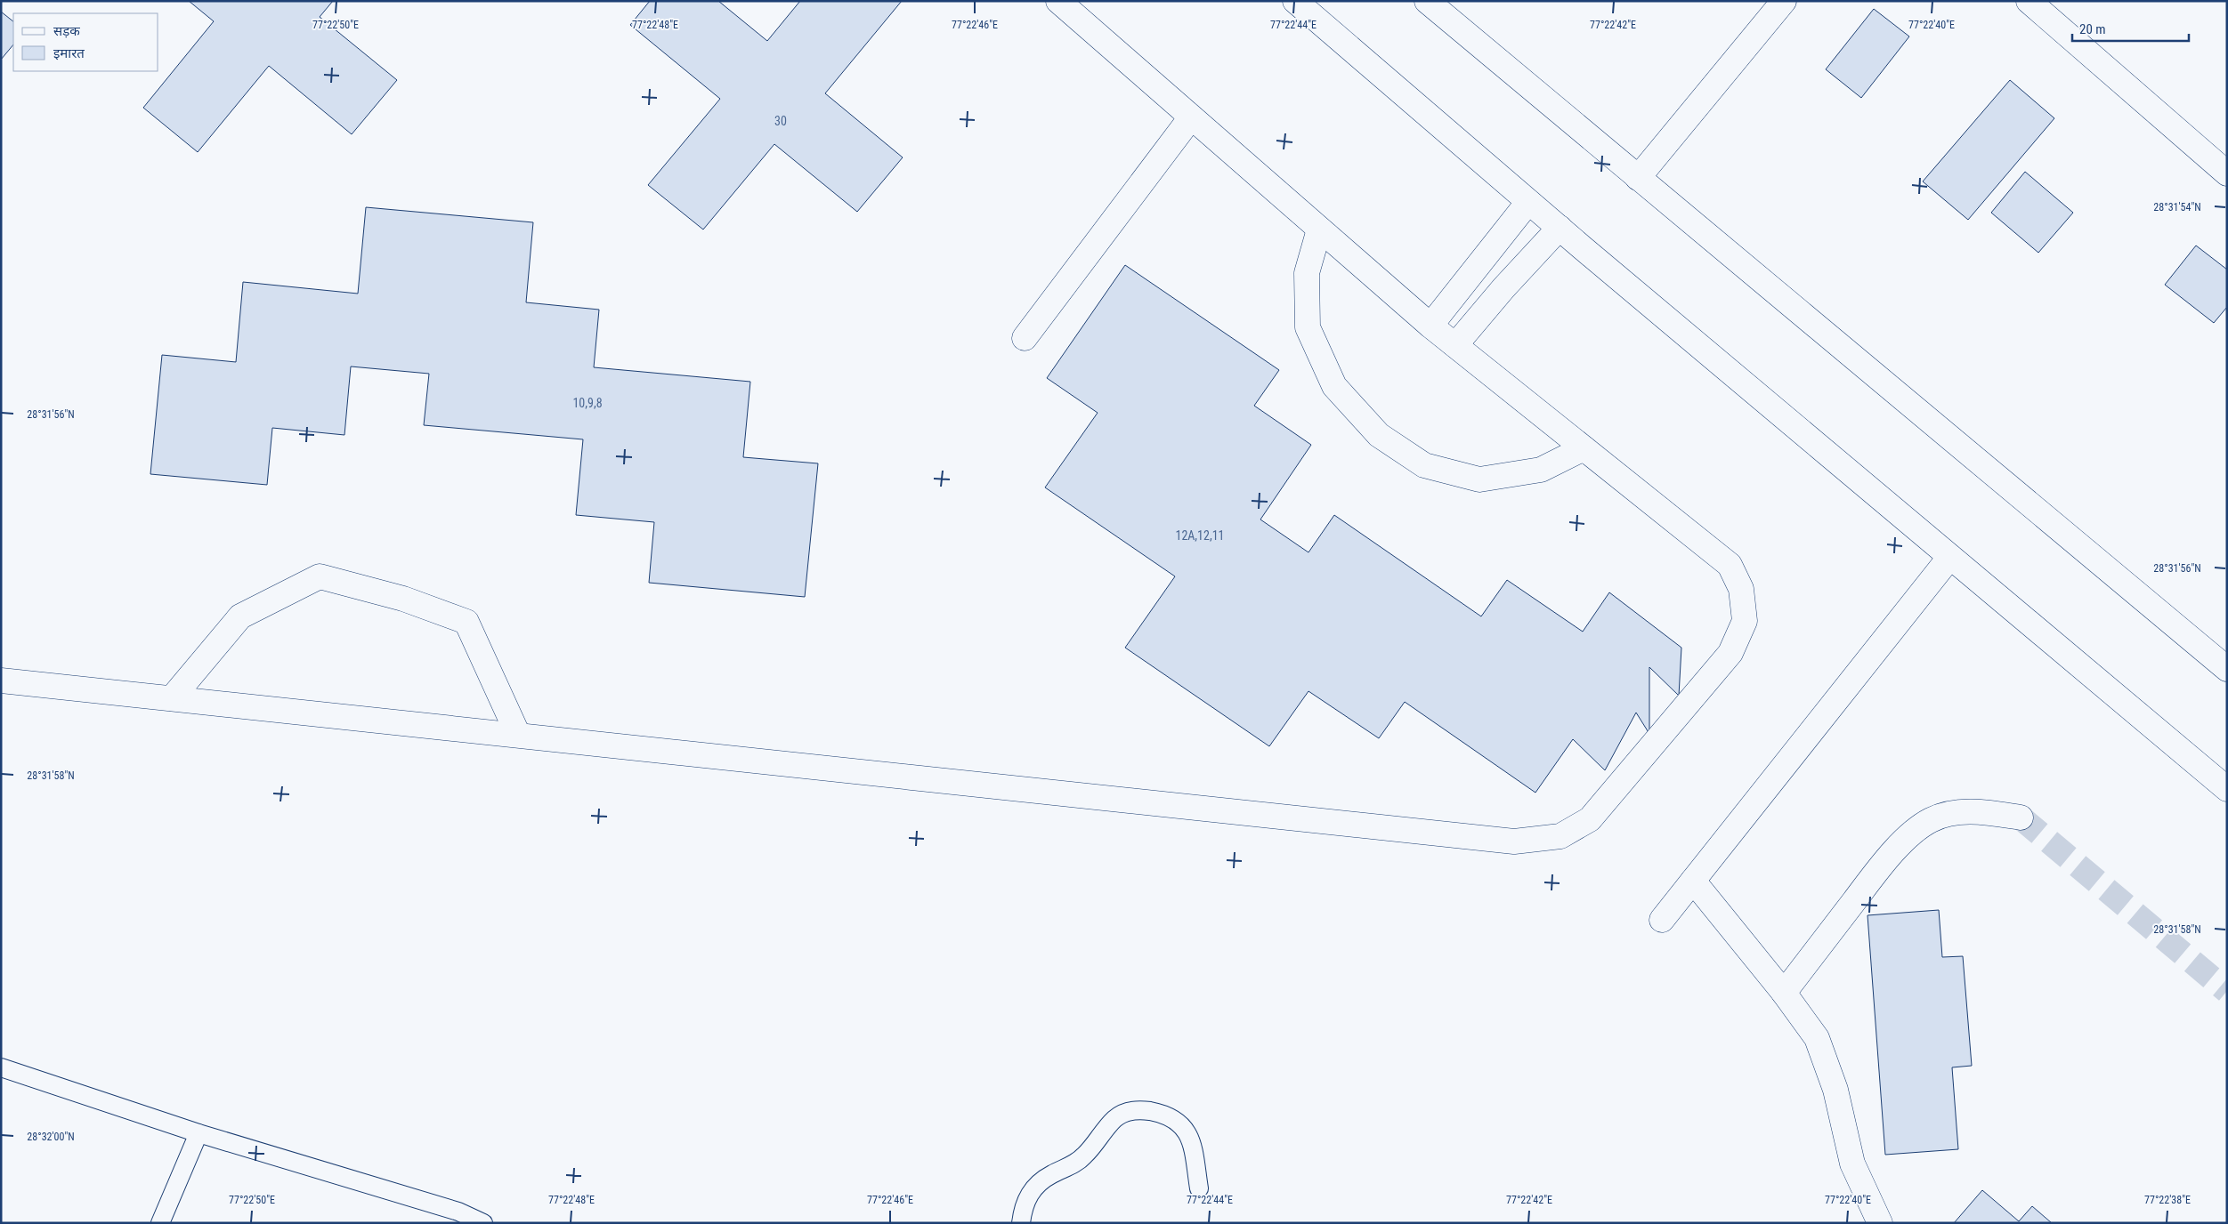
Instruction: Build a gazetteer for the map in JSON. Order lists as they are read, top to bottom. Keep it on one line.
{"house_numbers":["30","10,9,8","12A,12,11"],"legend":["सड़क","इमारत"],"scale_bar":"20 m","coordinates":["77°22'50\"E","77°22'48\"E","77°22'46\"E","77°22'44\"E","77°22'42\"E","77°22'40\"E","28°31'54\"N","28°31'56\"N","28°31'58\"N","28°32'00\"N","77°22'38\"E"]}
